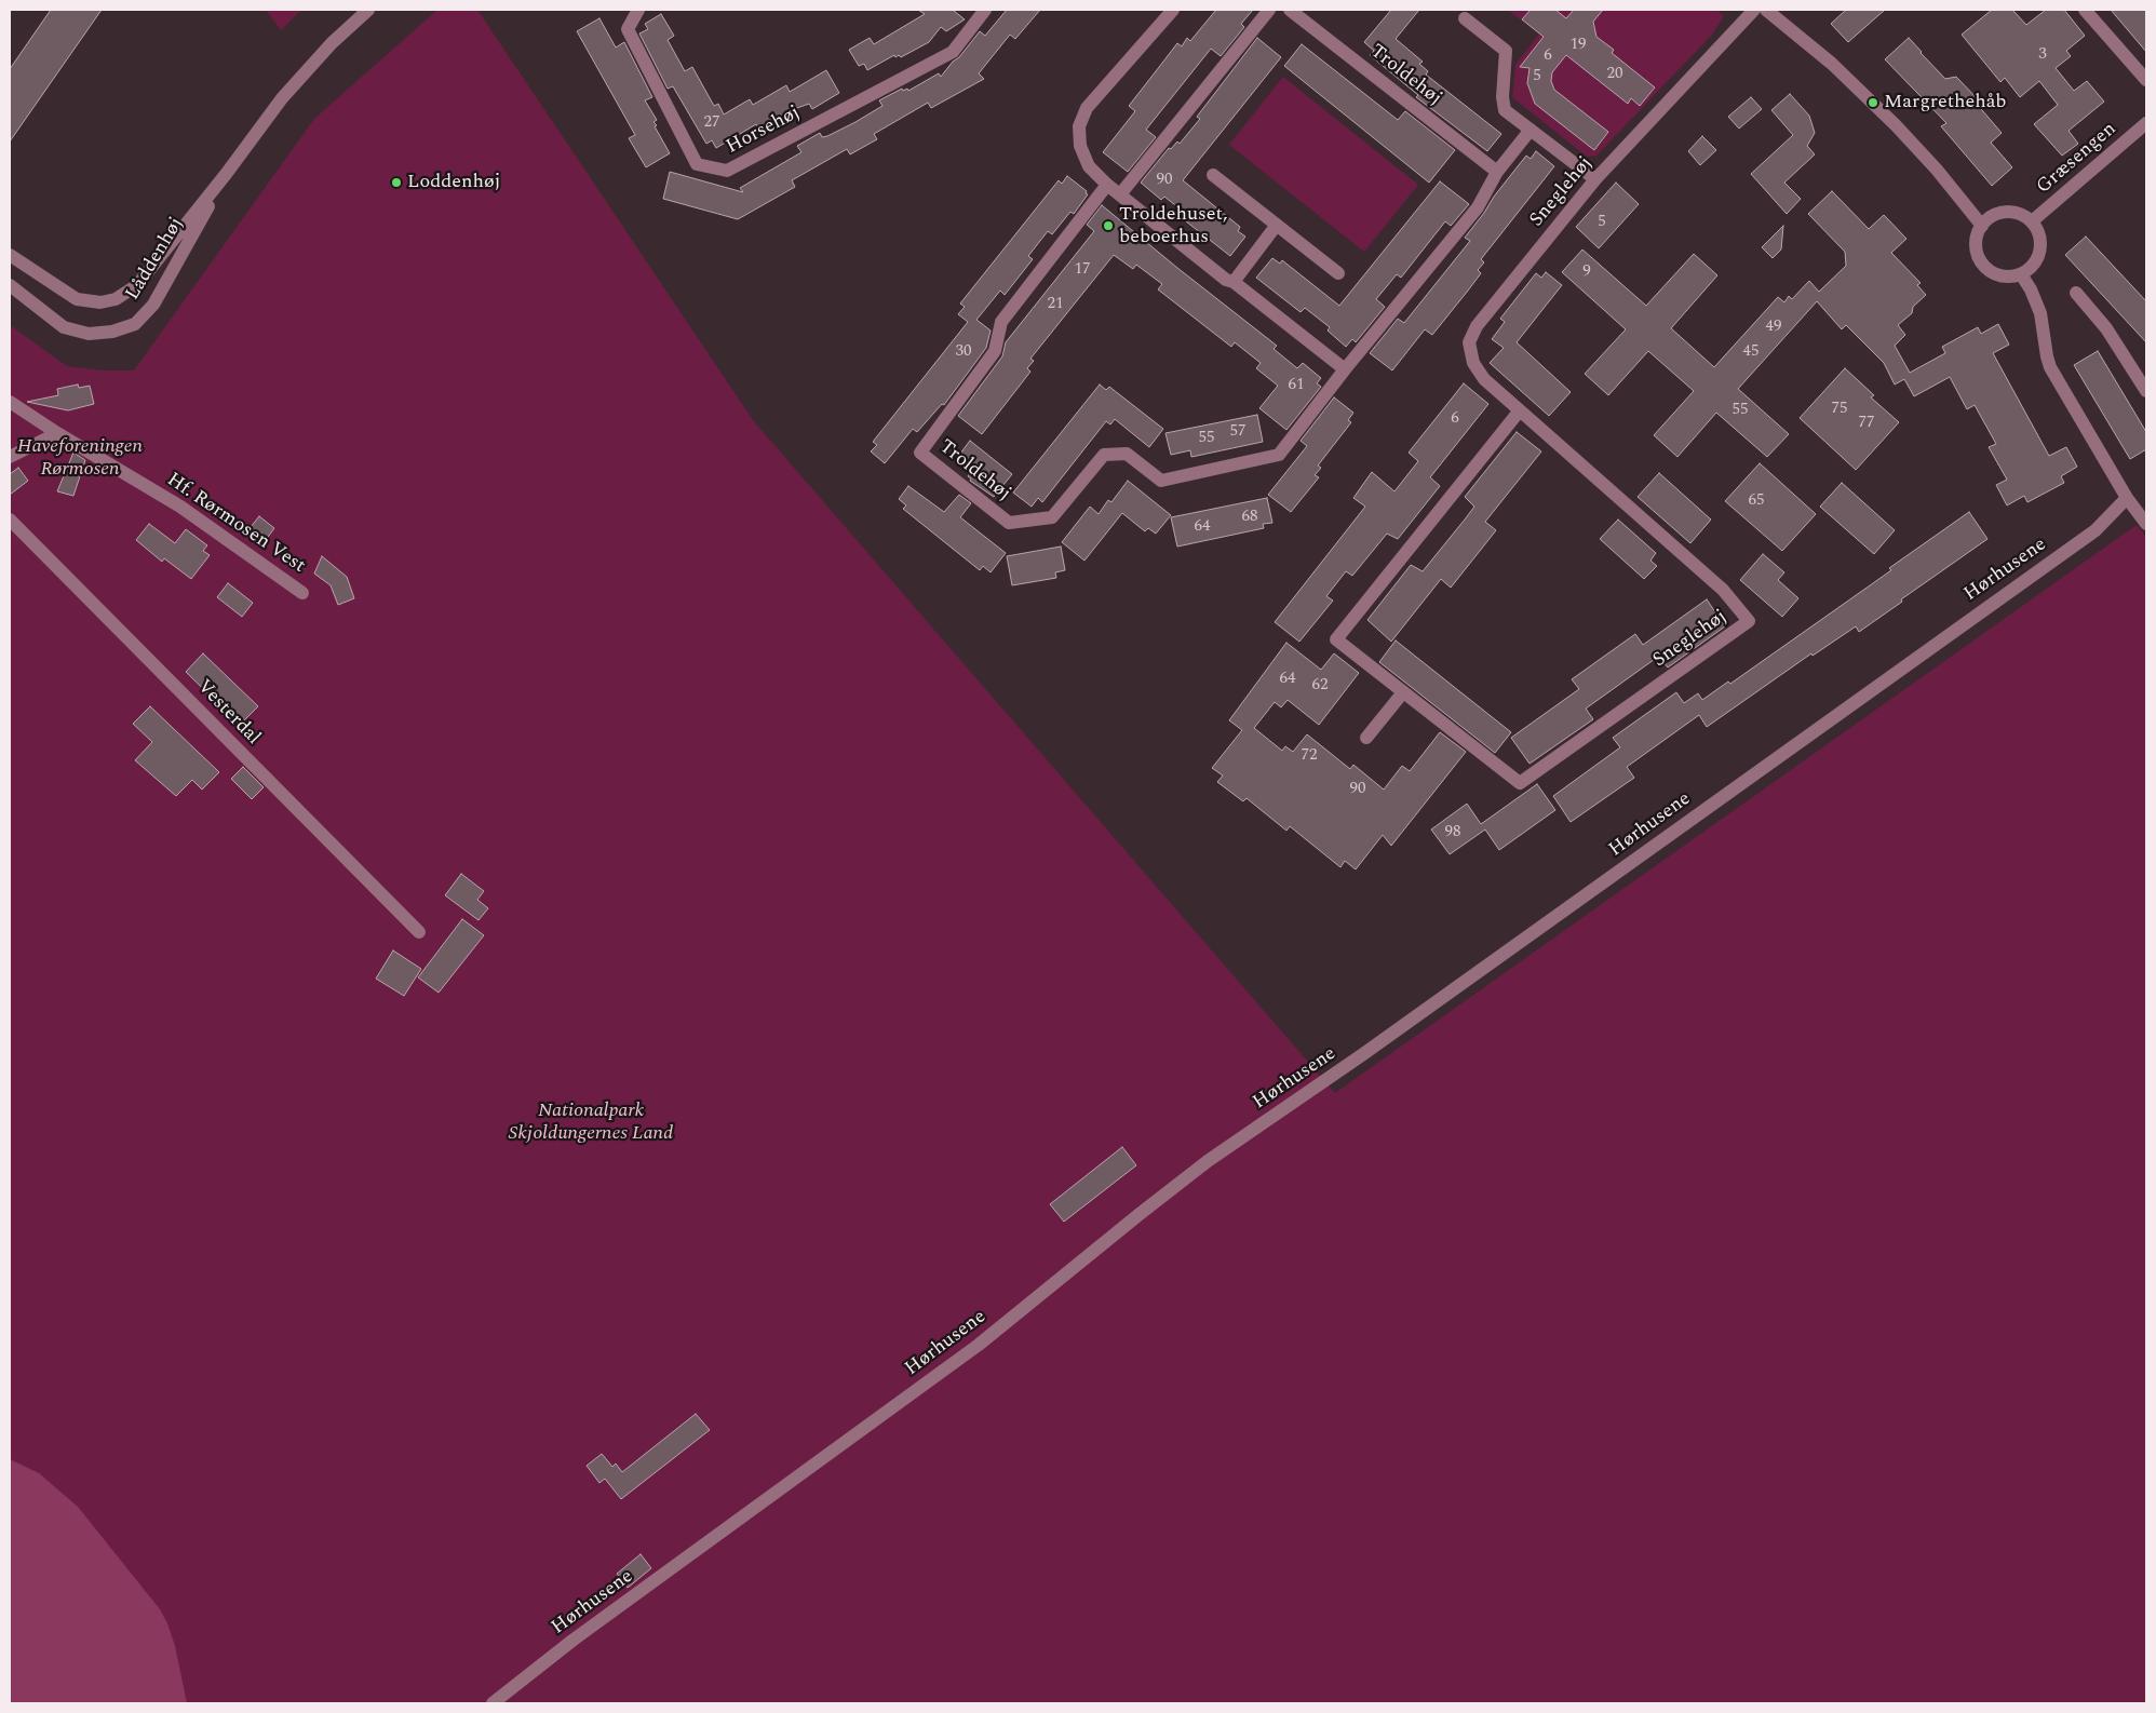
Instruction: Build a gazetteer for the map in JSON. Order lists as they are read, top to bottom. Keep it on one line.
{"streets":{"street":["Troldehøj","Horsehøj","Græsengen","Sneglehøj","Låddenhøj","Hf. Rørmosen Vest","Hørhusene","Vesterdal"]},"parks":["Haveforeningen Rørmosen","Nationalpark Skjoldungernes Land"],"places":["Margrethehåb","Loddenhøj","Troldehuset, beboerhus"],"house_numbers":["19","3","6","20","5","27","90","5","17","9","21","49","30","45","61","75","55","6","77","57","55","65","68","64","64","62","72","90","98"]}
